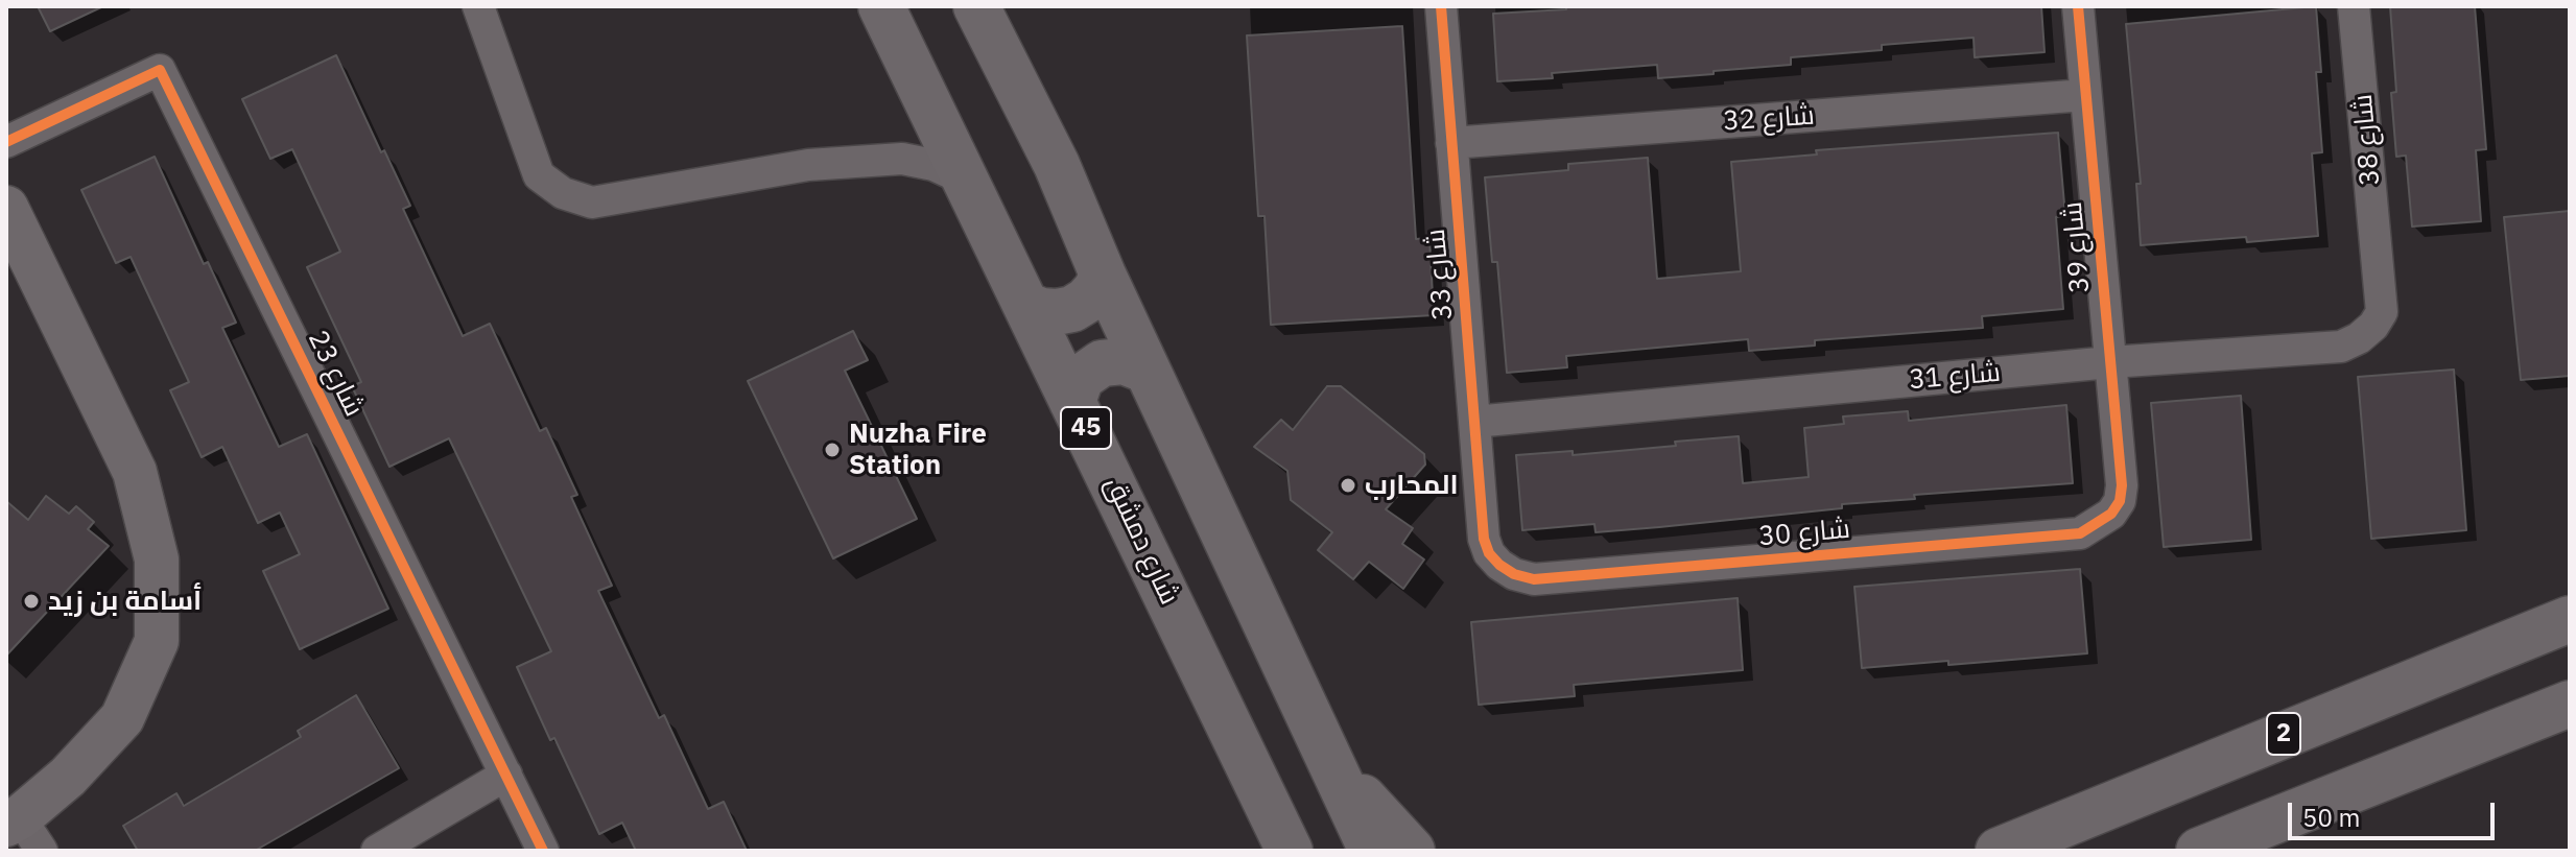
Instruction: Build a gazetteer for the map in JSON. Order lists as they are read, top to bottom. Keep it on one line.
{"streets":{"main road":["45","شارع دمشق","2"],"street":["شارع 32","شارع 38","شارع 39","شارع 33","شارع 23","شارع 31","شارع 30"]},"crossings":[["شارع 32","شارع 39"],["شارع 32","شارع 33"],["شارع 38","شارع 31"],["شارع 39","شارع 31"],["شارع 39","شارع 30"],["شارع 33","شارع 31"],["شارع 33","شارع 30"]],"places":["Nuzha Fire Station","المحارب","أسامة بن زيد"],"scale_bar":"50 m"}
